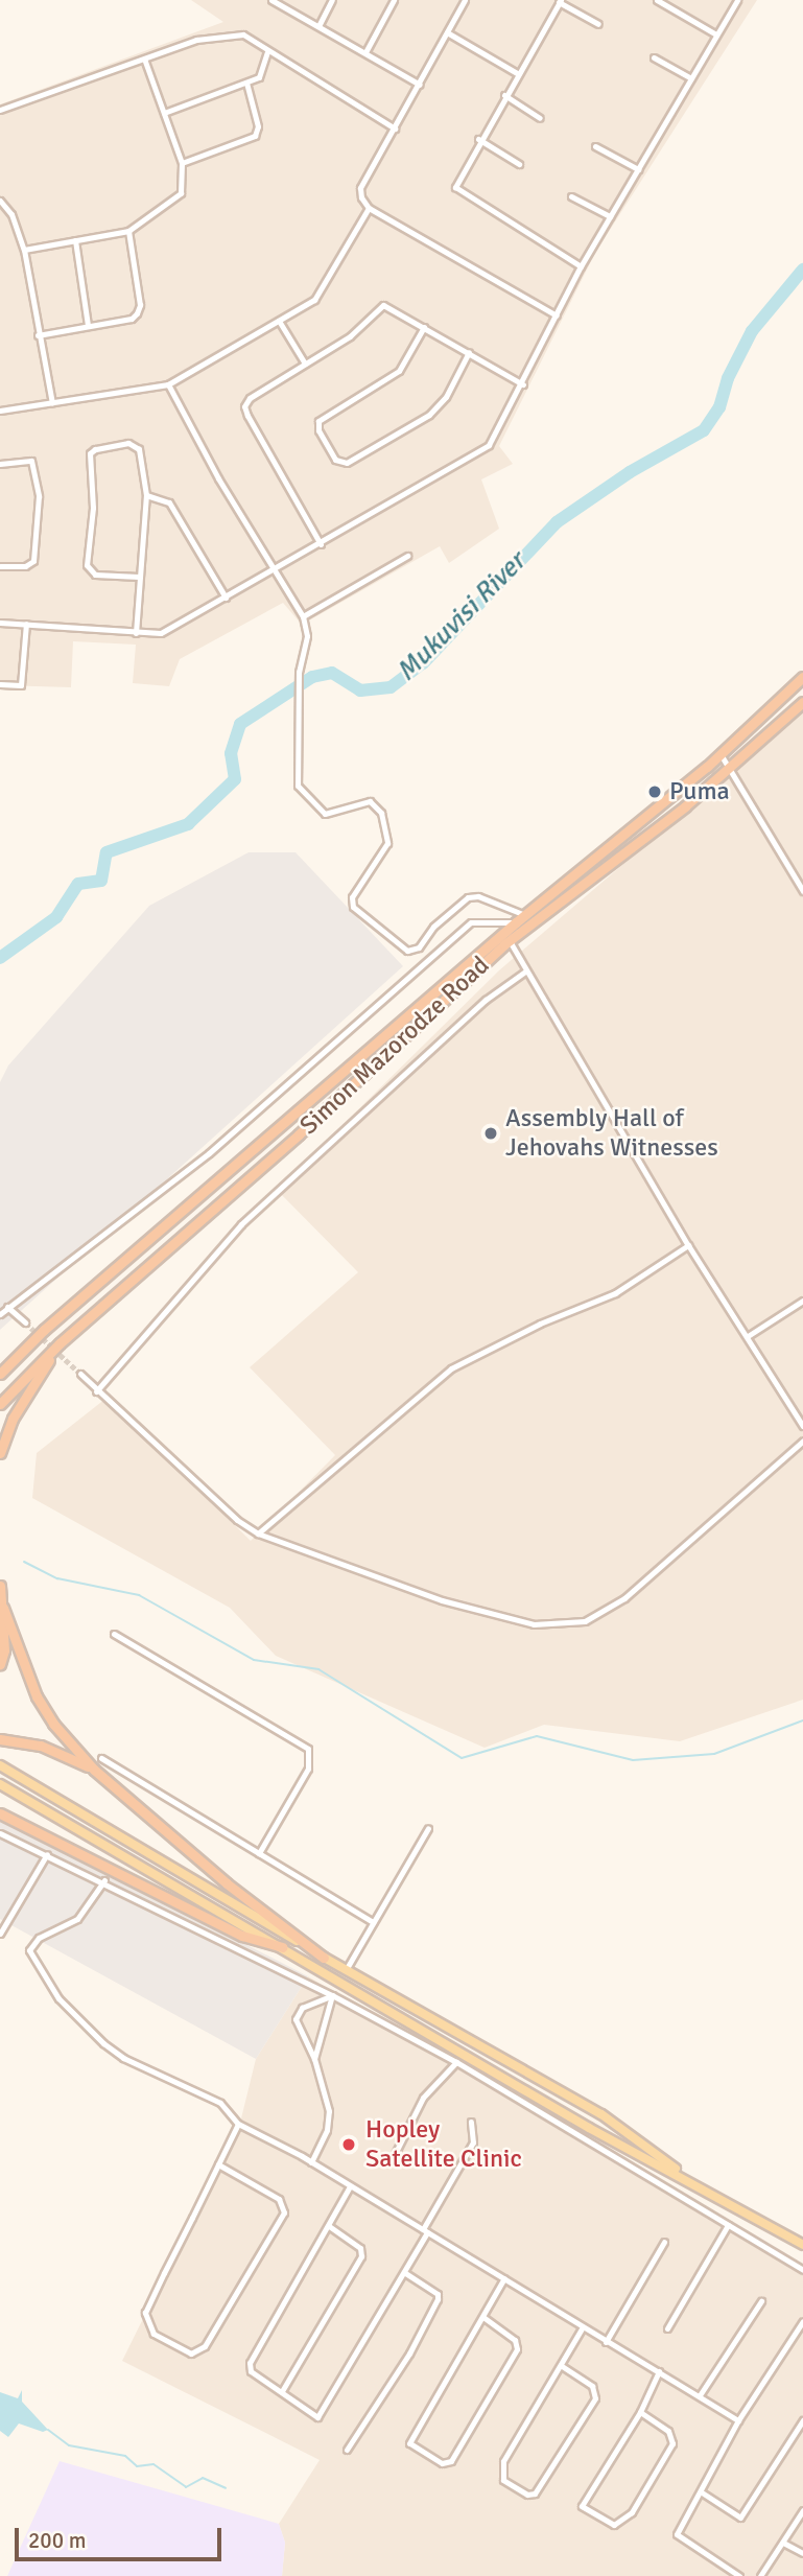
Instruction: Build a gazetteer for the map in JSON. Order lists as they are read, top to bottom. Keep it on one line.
{"streets":{"highway":["Simon Mazorodze Road"]},"water":["Mukuvisi River"],"places":["Puma","Assembly Hall of Jehovahs Witnesses","Hopley Satellite Clinic"],"scale_bar":"200 m"}
